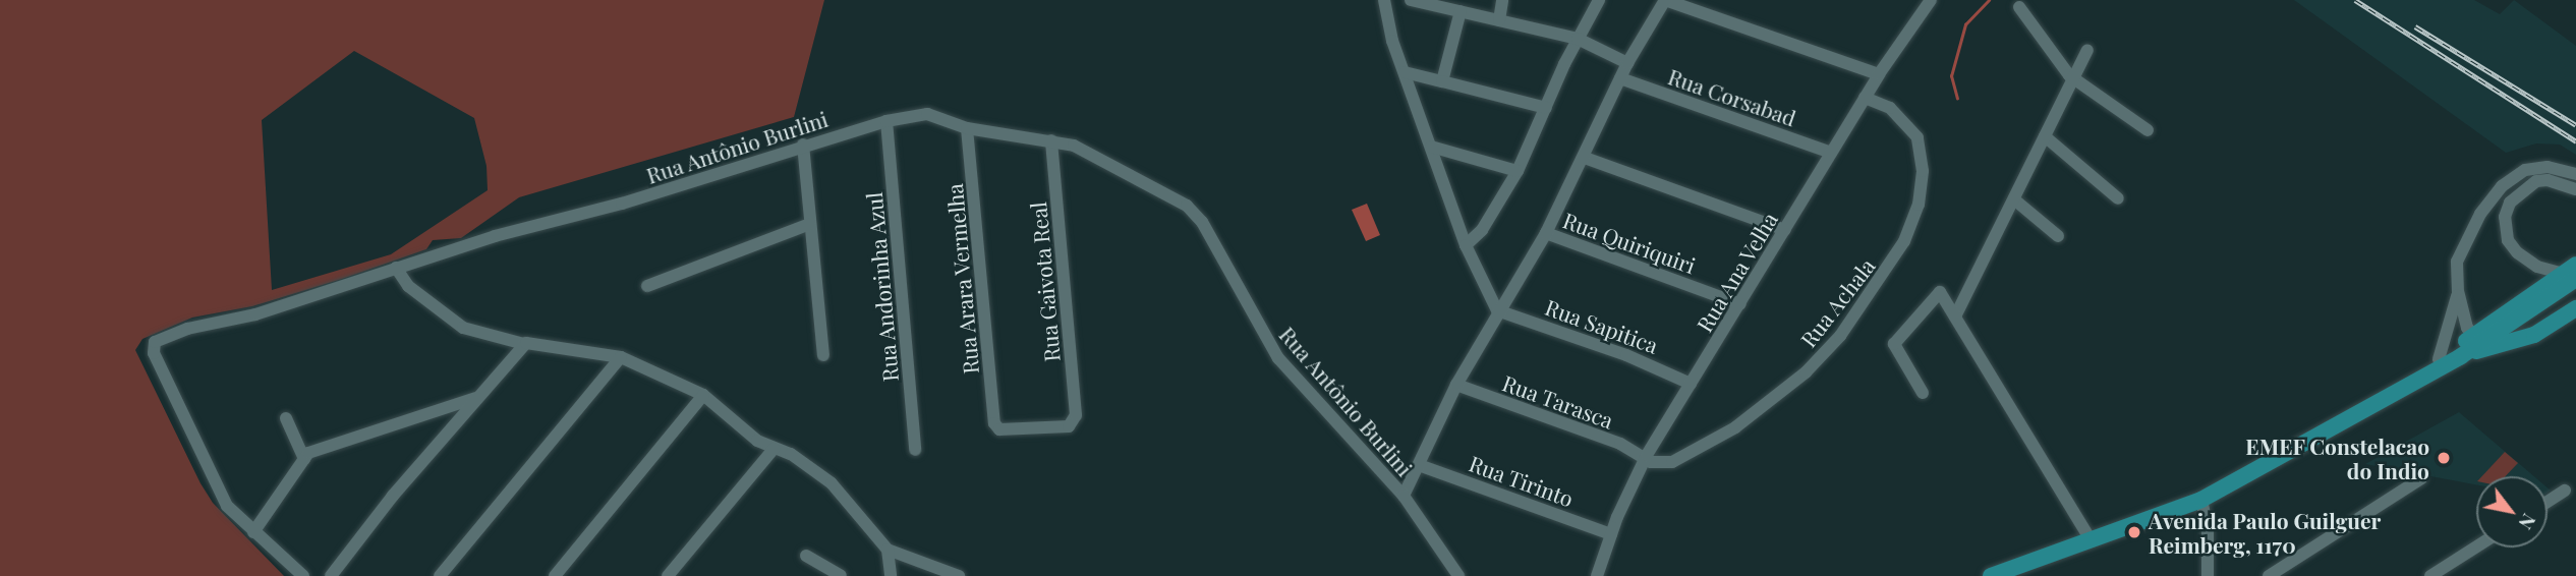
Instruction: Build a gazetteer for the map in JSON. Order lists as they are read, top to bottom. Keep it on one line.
{"streets":{"street":["Rua Corsabad","Rua Antônio Burlini","Rua Quiriquiri","Rua Ana Velha","Rua Arara Vermelha","Rua Gaivota Real","Rua Andorinha Azul","Rua Achala","Rua Sapitica","Rua Tarasca","Rua Tirinto"]},"crossings":[["Rua Corsabad","Rua Antônio Burlini"],["Rua Corsabad","Rua Ana Velha"],["Rua Antônio Burlini","Rua Quiriquiri"],["Rua Antônio Burlini","Rua Arara Vermelha"],["Rua Antônio Burlini","Rua Gaivota Real"],["Rua Antônio Burlini","Rua Andorinha Azul"],["Rua Antônio Burlini","Rua Sapitica"],["Rua Antônio Burlini","Rua Tarasca"],["Rua Antônio Burlini","Rua Tirinto"],["Rua Quiriquiri","Rua Ana Velha"],["Rua Ana Velha","Rua Achala"],["Rua Ana Velha","Rua Sapitica"],["Rua Ana Velha","Rua Tarasca"],["Rua Ana Velha","Rua Tirinto"],["Rua Arara Vermelha","Rua Gaivota Real"],["Rua Achala","Rua Tarasca"]],"places":["EMEF Constelacao do Indio","Avenida Paulo Guilguer Reimberg, 1170"],"north":"bottom right"}
